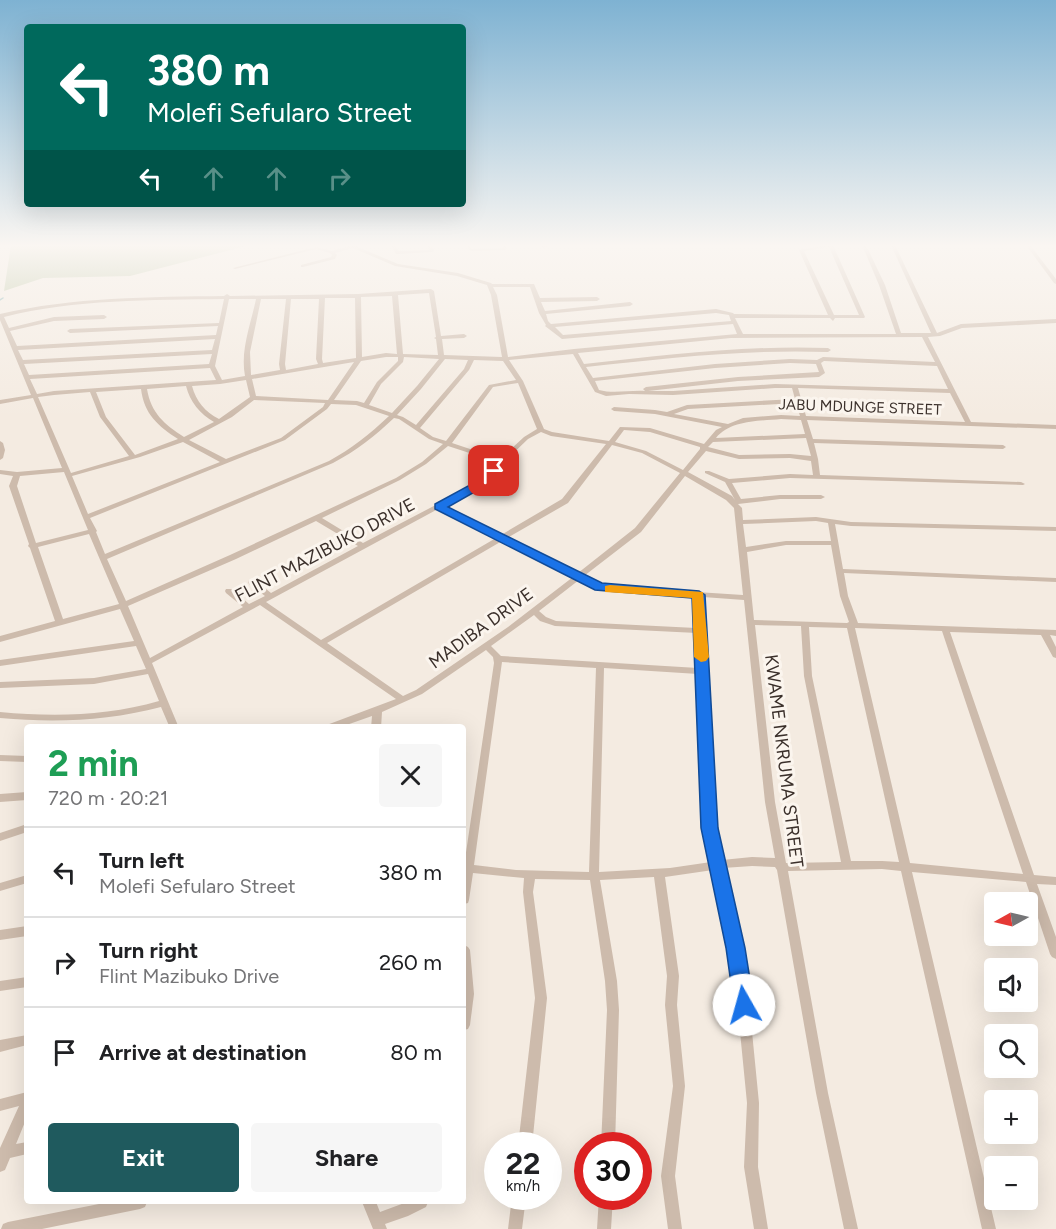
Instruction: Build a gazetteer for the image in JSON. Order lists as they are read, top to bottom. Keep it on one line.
{"streets":{"street":["JABU MDUNGE STREET","FLINT MAZIBUKO DRIVE","MADIBA DRIVE","KWAME NKRUMA STREET"]},"crossings":[["JABU MDUNGE STREET","MADIBA DRIVE"]],"north":"left","page":{"turn":["380 m","Molefi Sefularo Street"],"heading":["2 min","720 m · 20:21"],"list":[{"name":"Turn left","note":"Molefi Sefularo Street","value":"380 m"},{"name":"Turn right","note":"Flint Mazibuko Drive","value":"260 m"},{"name":"Arrive at destination","value":"80 m"}],"map_buttons":["+","−"],"buttons":["Exit","Share"],"speed":"22 km/h","limit":"30"}}
